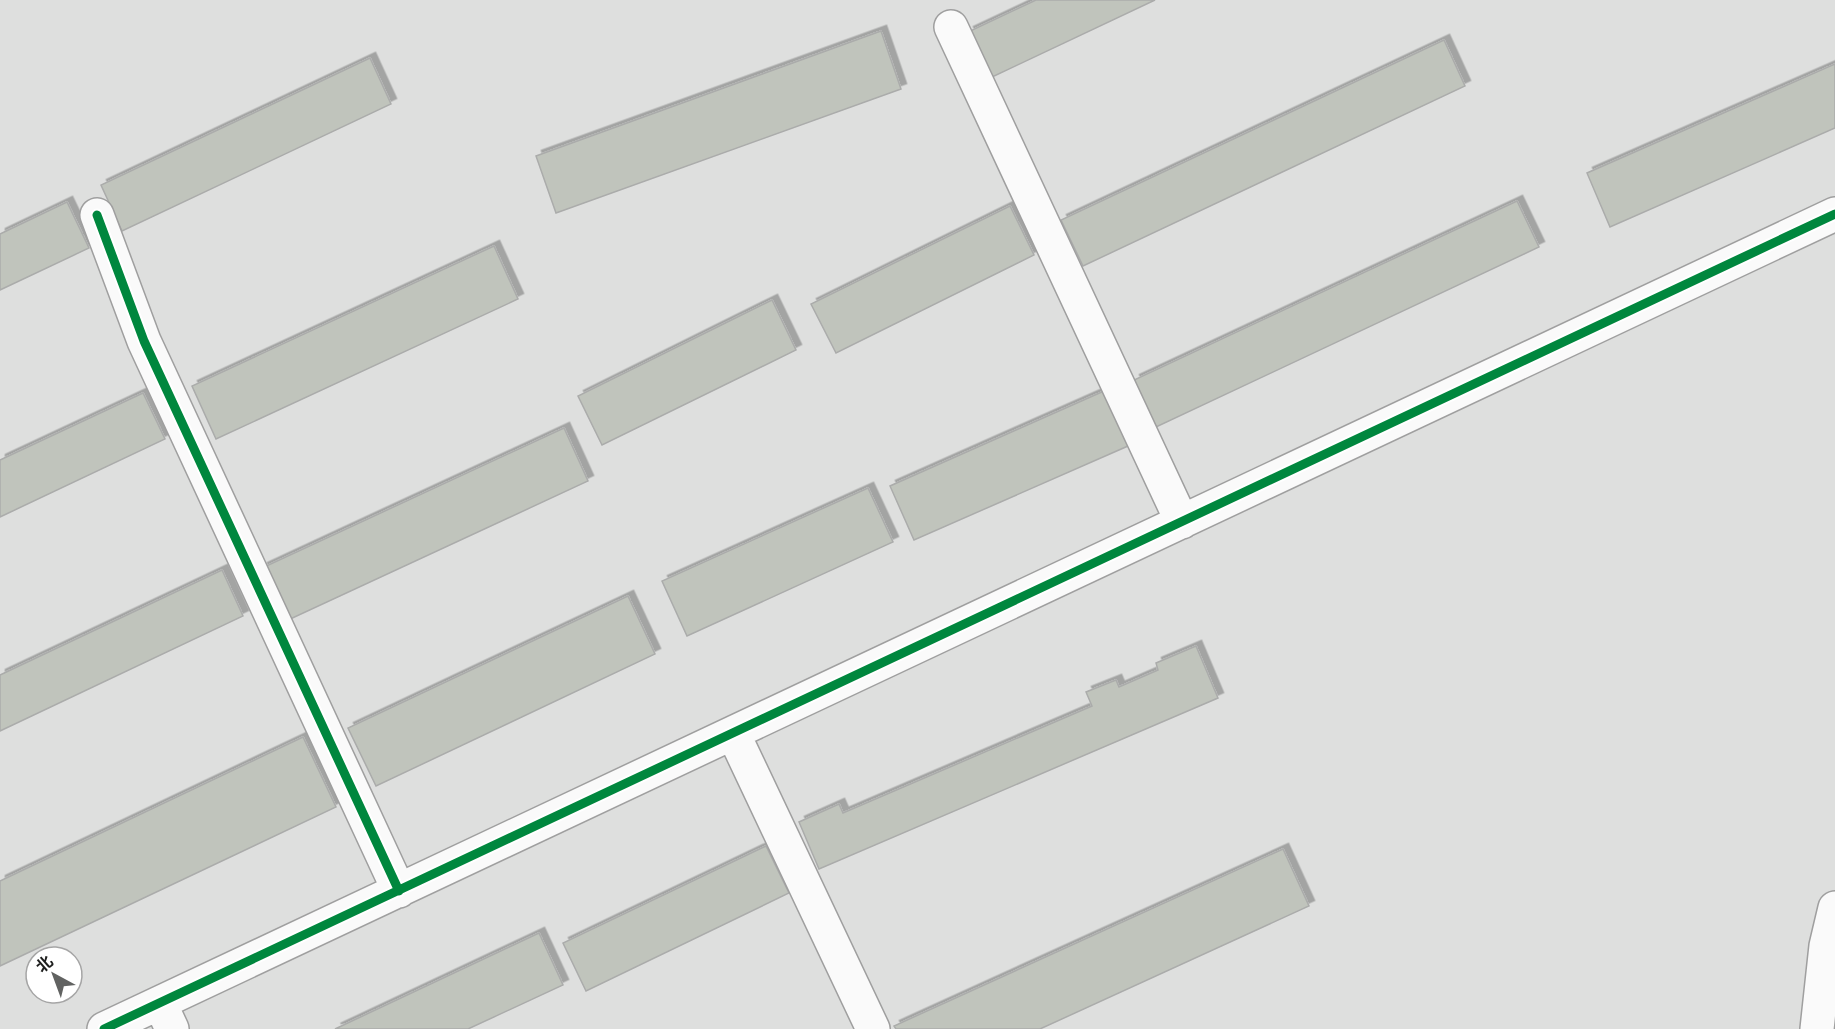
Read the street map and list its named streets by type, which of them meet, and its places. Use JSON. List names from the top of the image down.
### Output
{
  "north": "top left"
}
